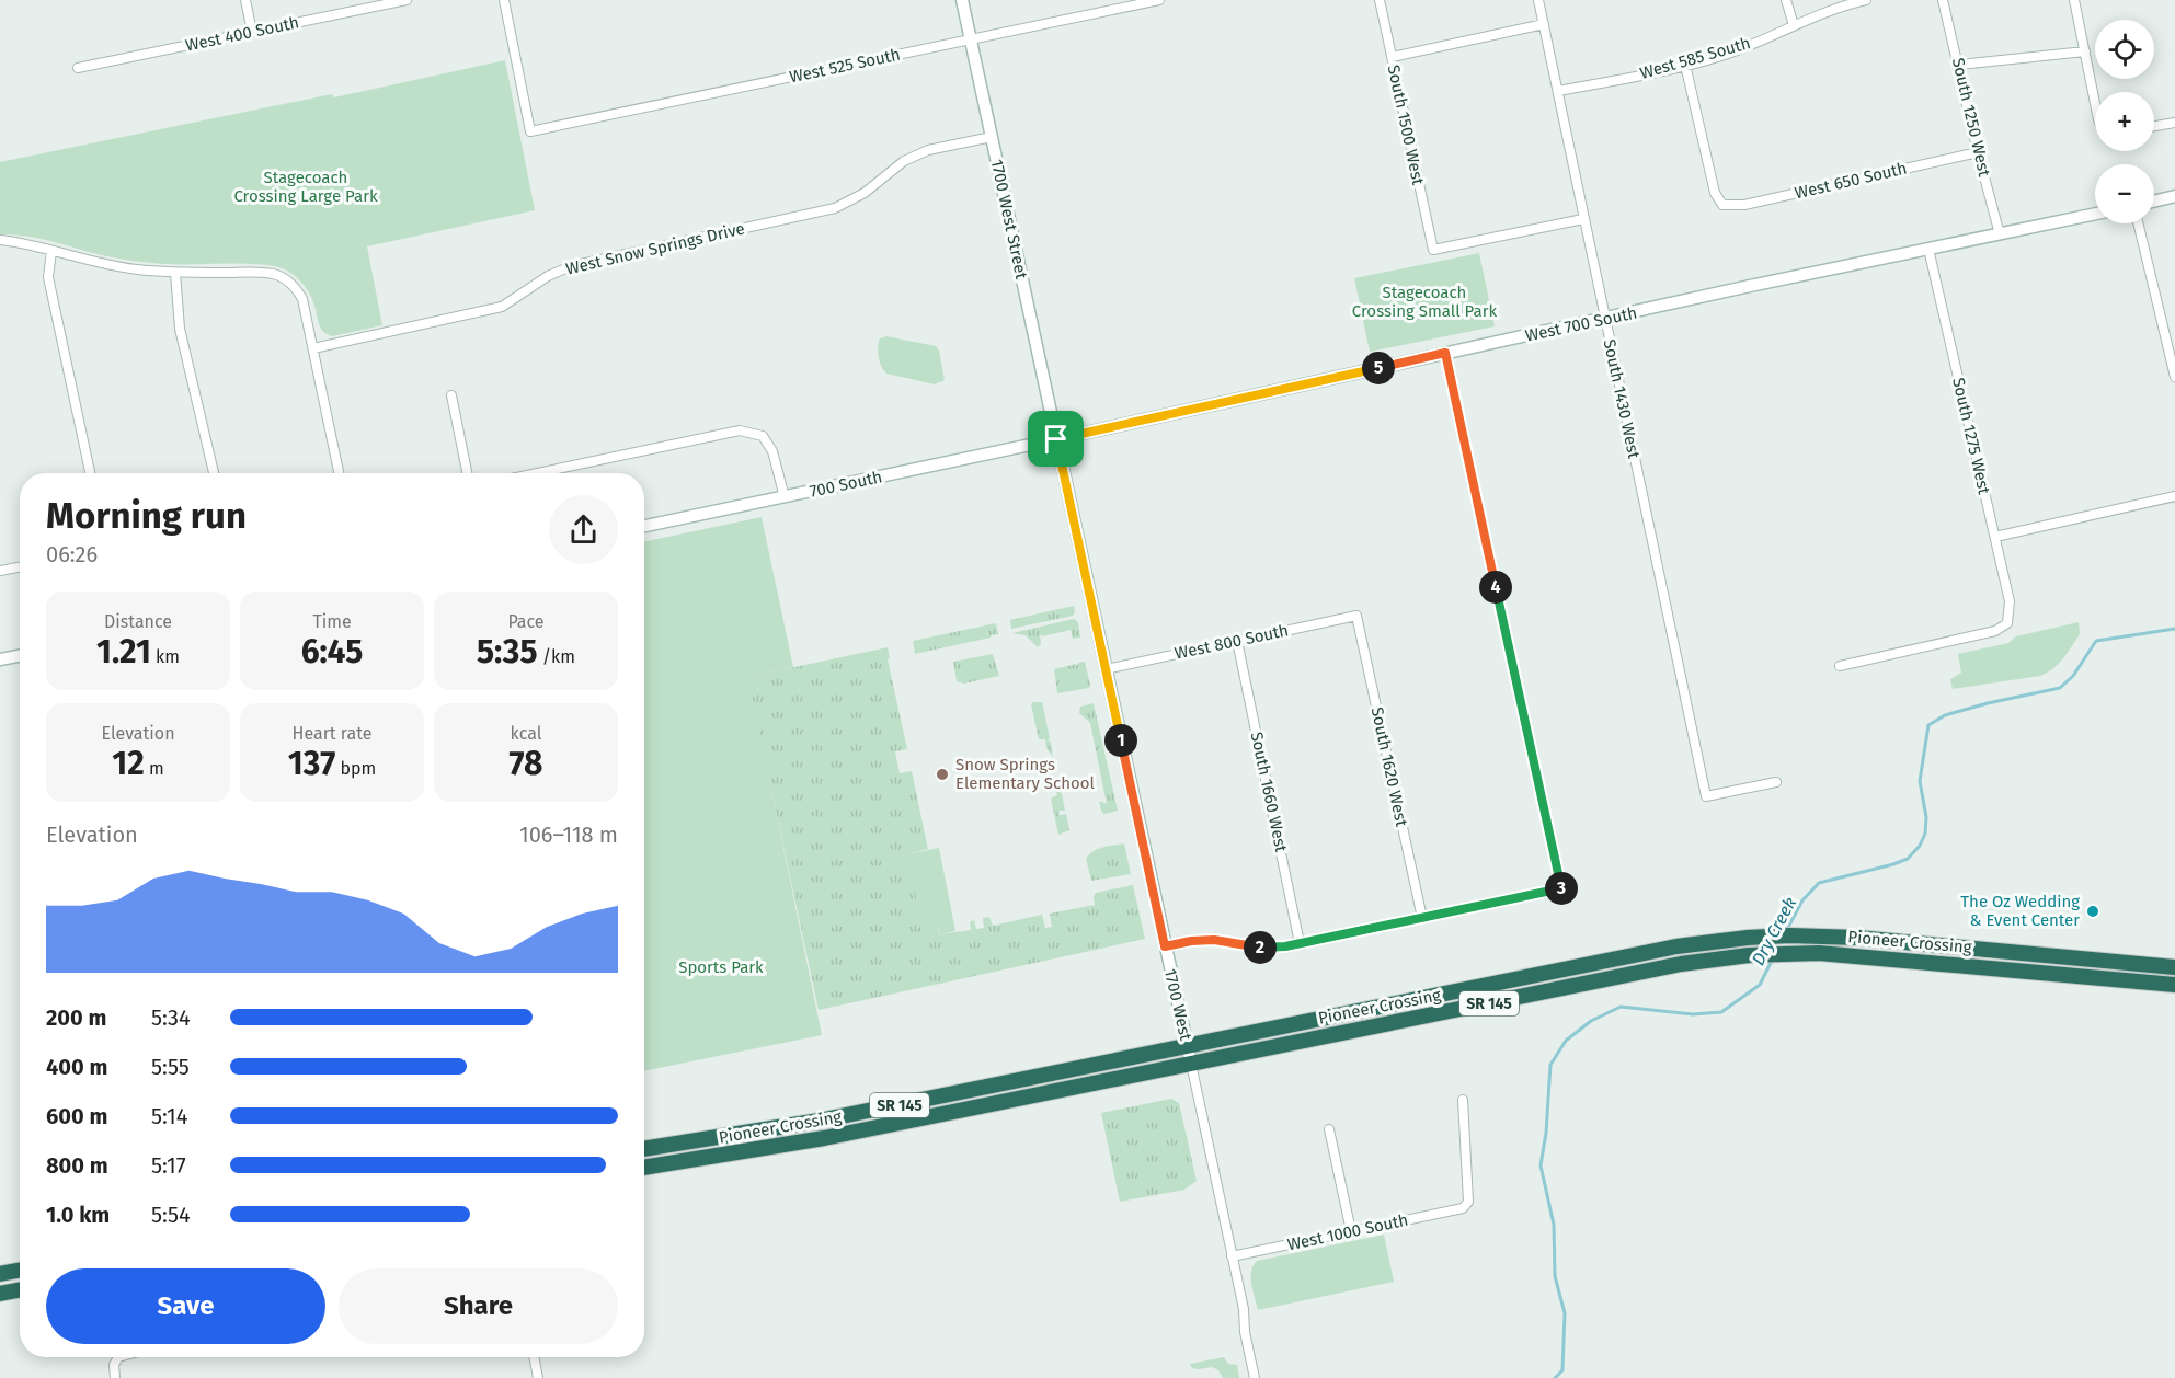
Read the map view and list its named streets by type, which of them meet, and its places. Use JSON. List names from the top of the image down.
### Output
{
  "streets": {
    "highway": ["Pioneer Crossing", "SR 145"],
    "street": [
      "West 400 South",
      "West 585 South",
      "West 525 South",
      "South 1250 West",
      "South 1500 West",
      "West 650 South",
      "1700 West Street",
      "West Snow Springs Drive",
      "West 700 South",
      "South 1430 West",
      "South 1275 West",
      "700 South",
      "West 800 South",
      "South 1620 West",
      "South 1660 West",
      "1700 West",
      "West 1000 South"
    ]
  },
  "crossings": [
    ["West 585 South", "West 650 South"],
    ["West 585 South", "South 1430 West"],
    ["West 525 South", "1700 West Street"],
    ["South 1250 West", "West 650 South"],
    ["South 1250 West", "West 700 South"],
    ["South 1500 West", "South 1430 West"],
    ["1700 West Street", "West Snow Springs Drive"],
    ["1700 West Street", "West 700 South"],
    ["1700 West Street", "700 South"],
    ["1700 West Street", "1700 West"],
    ["West 700 South", "South 1430 West"],
    ["West 700 South", "South 1275 West"],
    ["West 700 South", "700 South"],
    ["West 700 South", "1700 West"],
    ["700 South", "1700 West"],
    ["West 800 South", "South 1620 West"],
    ["West 800 South", "South 1660 West"],
    ["West 800 South", "1700 West"],
    ["Pioneer Crossing", "1700 West"],
    ["1700 West", "West 1000 South"]
  ],
  "water": ["Dry Creek"],
  "parks": ["Stagecoach Crossing Large Park", "Stagecoach Crossing Small Park", "Sports Park"],
  "places": ["Snow Springs Elementary School", "The Oz Wedding & Event Center"],
  "page": {
    "map_buttons": ["+", "−"],
    "pins": [
      "5",
      "4",
      "1",
      "3",
      "2"
    ],
    "heading": ["Morning run", "06:26"],
    "stats": [
      ["Distance", "1.21 km"],
      ["Time", "6:45"],
      ["Pace", "5:35 /km"],
      ["Elevation", "12 m"],
      ["Heart rate", "137 bpm"],
      ["kcal", "78"]
    ],
    "chart": ["Elevation", "106–118 m"],
    "list": [
      {
        "name": "200 m",
        "note": "5:34"
      },
      {
        "name": "400 m",
        "note": "5:55"
      },
      {
        "name": "600 m",
        "note": "5:14"
      },
      {
        "name": "800 m",
        "note": "5:17"
      },
      {
        "name": "1.0 km",
        "note": "5:54"
      }
    ],
    "buttons": ["Save", "Share"]
  }
}
